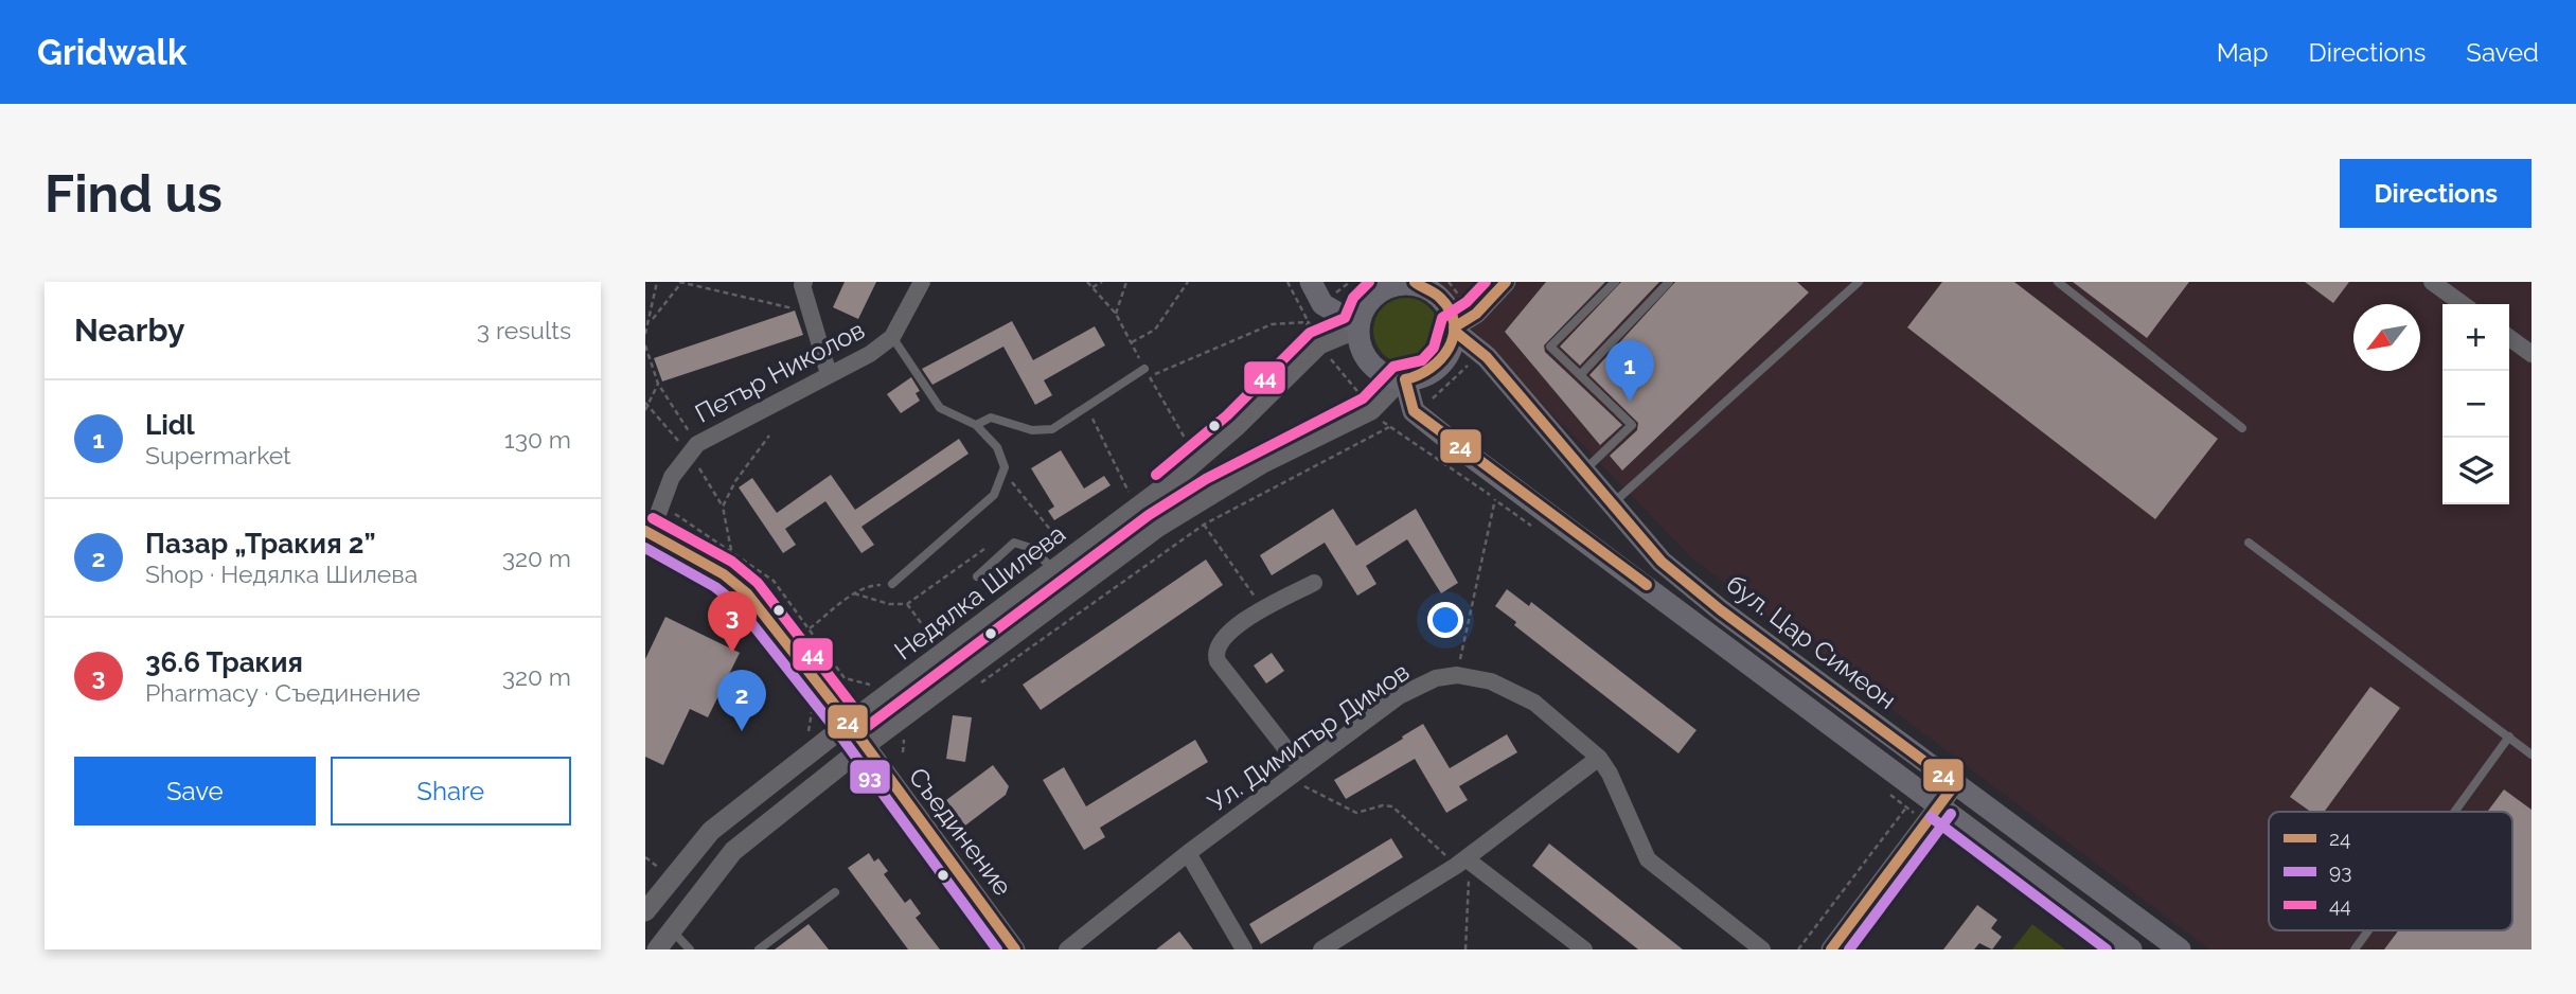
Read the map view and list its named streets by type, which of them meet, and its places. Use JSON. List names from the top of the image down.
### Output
{
  "streets": {
    "main road": ["бул. Цар Симеон"],
    "street": [
      "Петър Николов",
      "Недялка Шилева",
      "Ул. Димитър Димов",
      "Съединение"
    ]
  },
  "crossings": [
    ["Петър Николов", "Съединение"],
    ["Недялка Шилева", "бул. Цар Симеон"],
    ["Недялка Шилева", "Съединение"]
  ],
  "lines": ["transit line 24", "transit line 44", "transit line 93"],
  "legend": ["24", "93", "44"],
  "north": "bottom left",
  "page": {
    "header": "Gridwalk",
    "nav": ["Map", "Directions", "Saved"],
    "buttons": [
      "Directions",
      ["Save", "Share"]
    ],
    "title": "Find us",
    "heading": ["Nearby", "3 results"],
    "map_buttons": ["+", "−"],
    "pins": ["1", "3", "2"],
    "list": [
      {
        "mark": "1",
        "name": "Lidl",
        "note": "Supermarket",
        "value": "130 m"
      },
      {
        "mark": "2",
        "name": "Пазар „Тракия 2”",
        "note": "Shop · Недялка Шилева",
        "value": "320 m"
      },
      {
        "mark": "3",
        "name": "36.6 Тракия",
        "note": "Pharmacy · Съединение",
        "value": "320 m"
      }
    ]
  }
}
